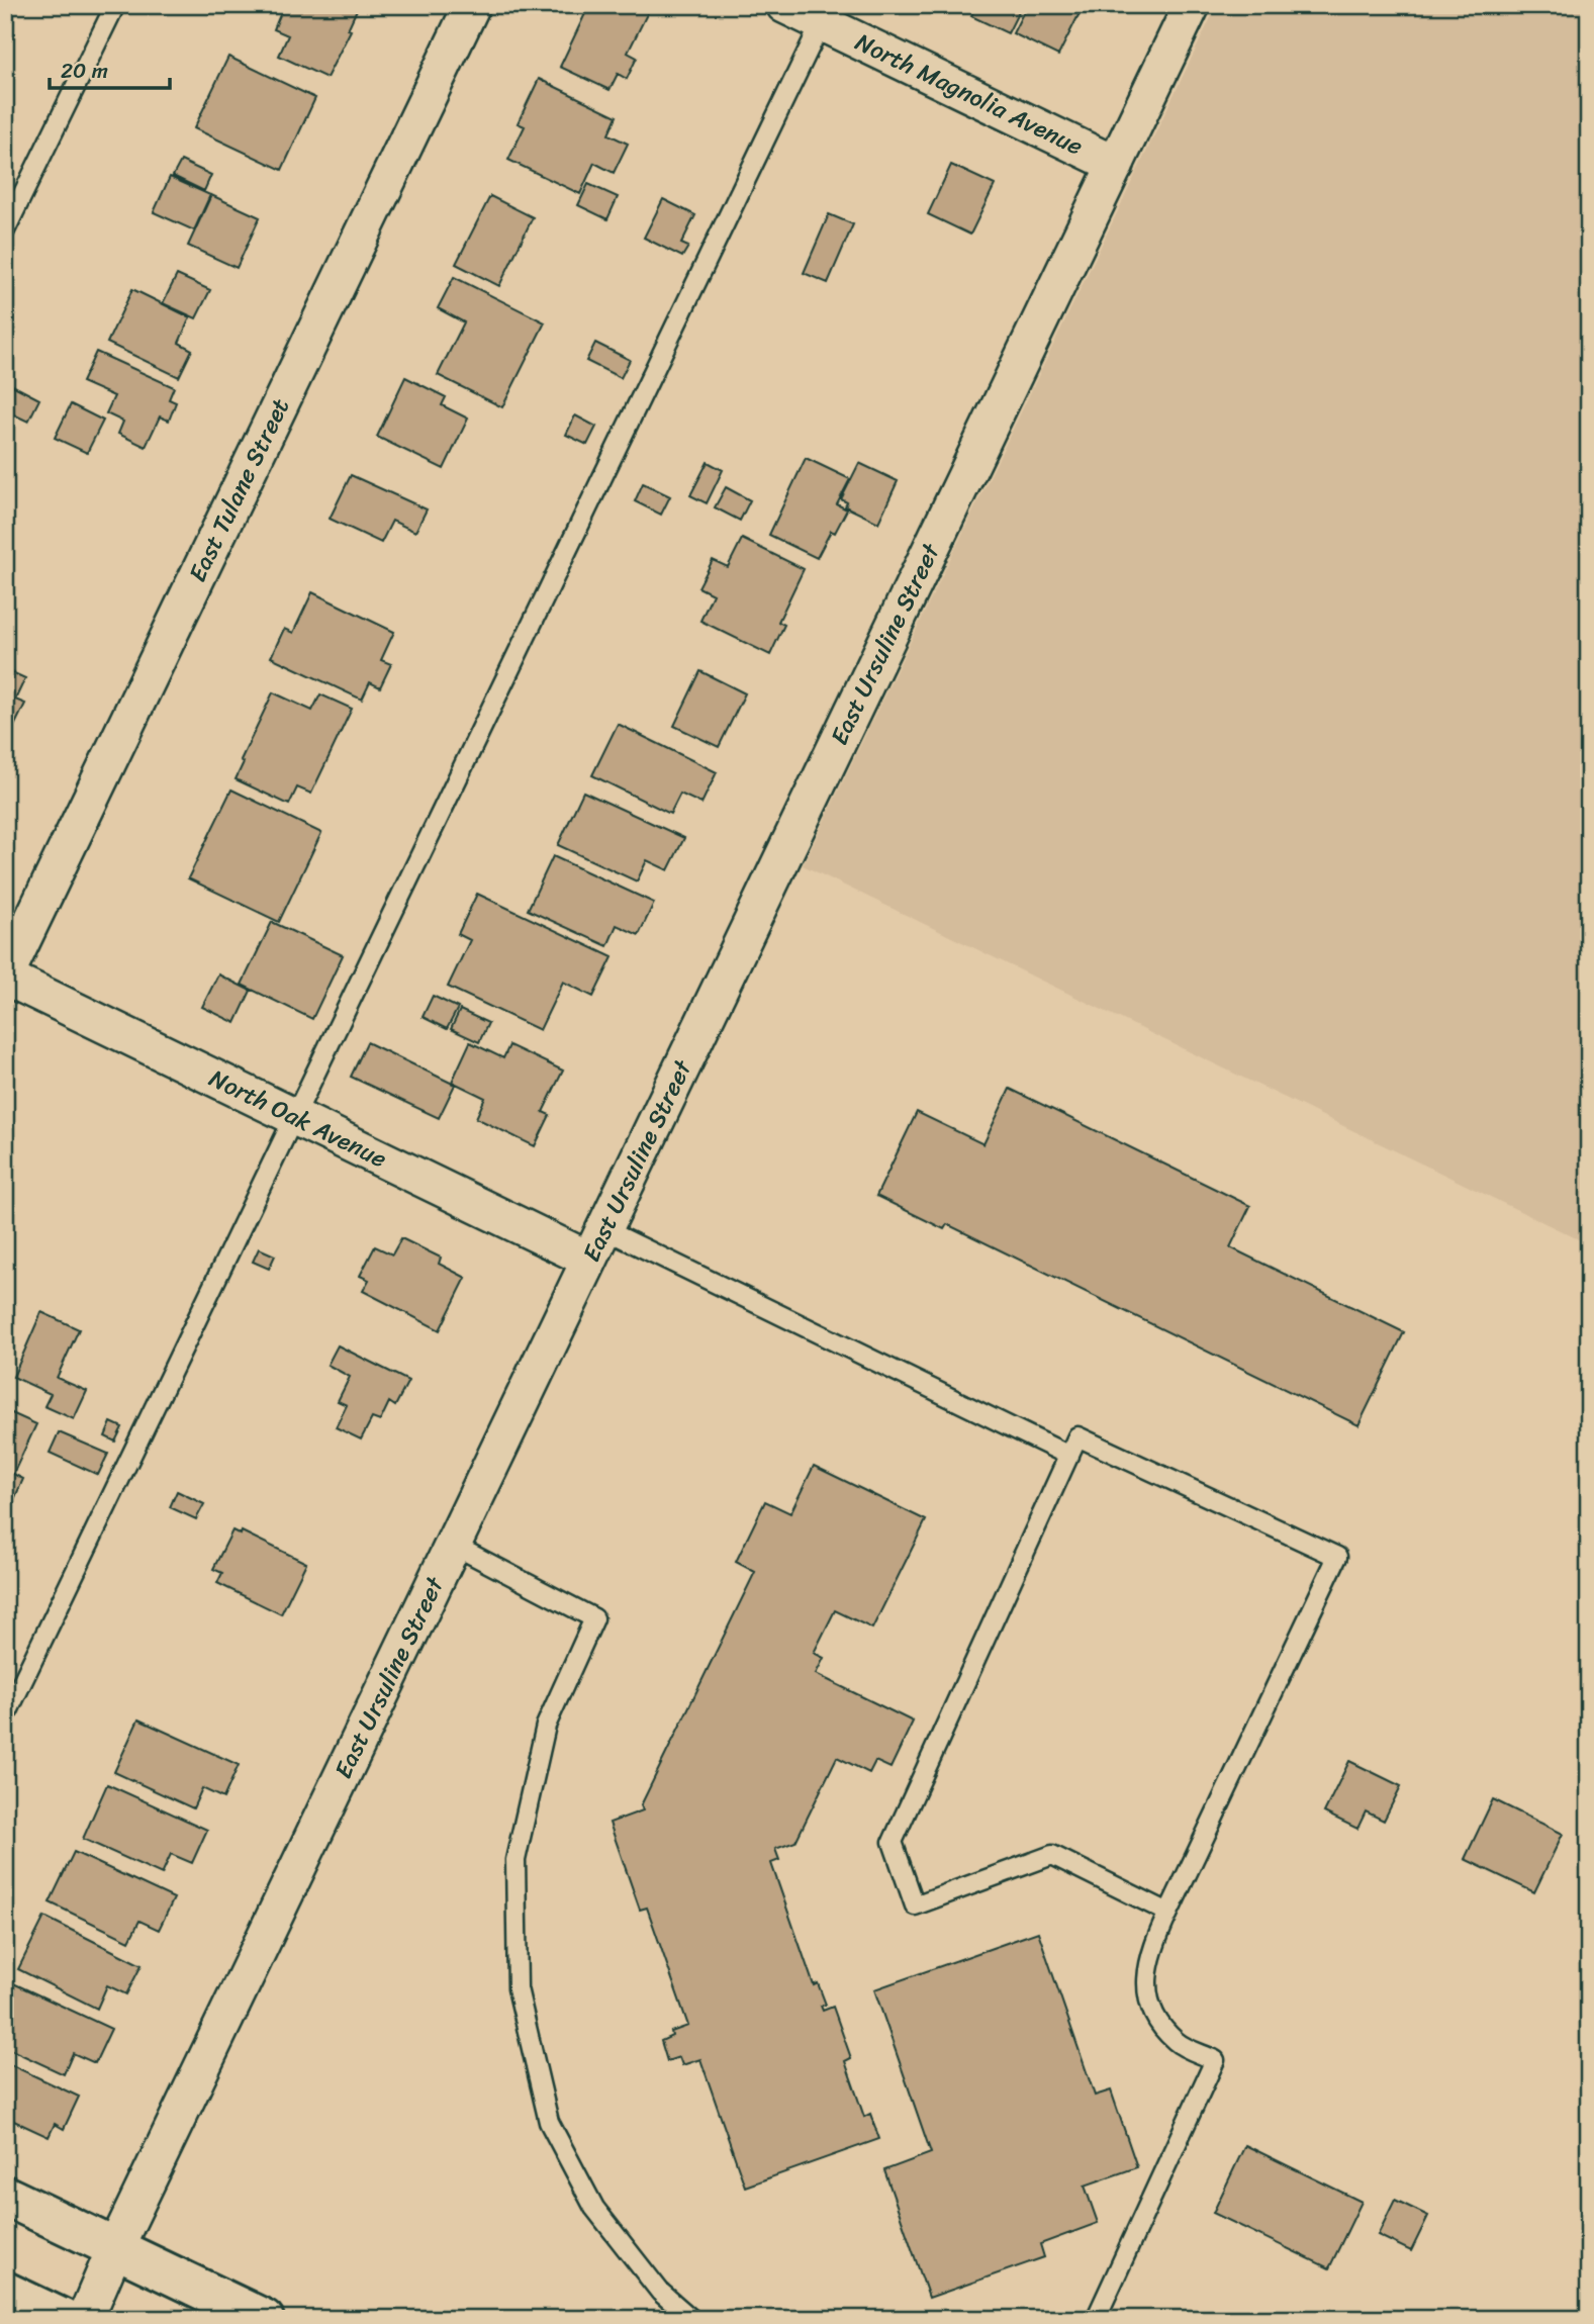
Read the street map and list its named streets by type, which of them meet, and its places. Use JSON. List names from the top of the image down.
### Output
{
  "streets": {
    "street": [
      "North Magnolia Avenue",
      "East Tulane Street",
      "East Ursuline Street",
      "North Oak Avenue"
    ]
  },
  "crossings": [
    ["North Magnolia Avenue", "East Ursuline Street"],
    ["East Tulane Street", "North Oak Avenue"],
    ["East Ursuline Street", "North Oak Avenue"]
  ],
  "scale_bar": "20 m"
}
